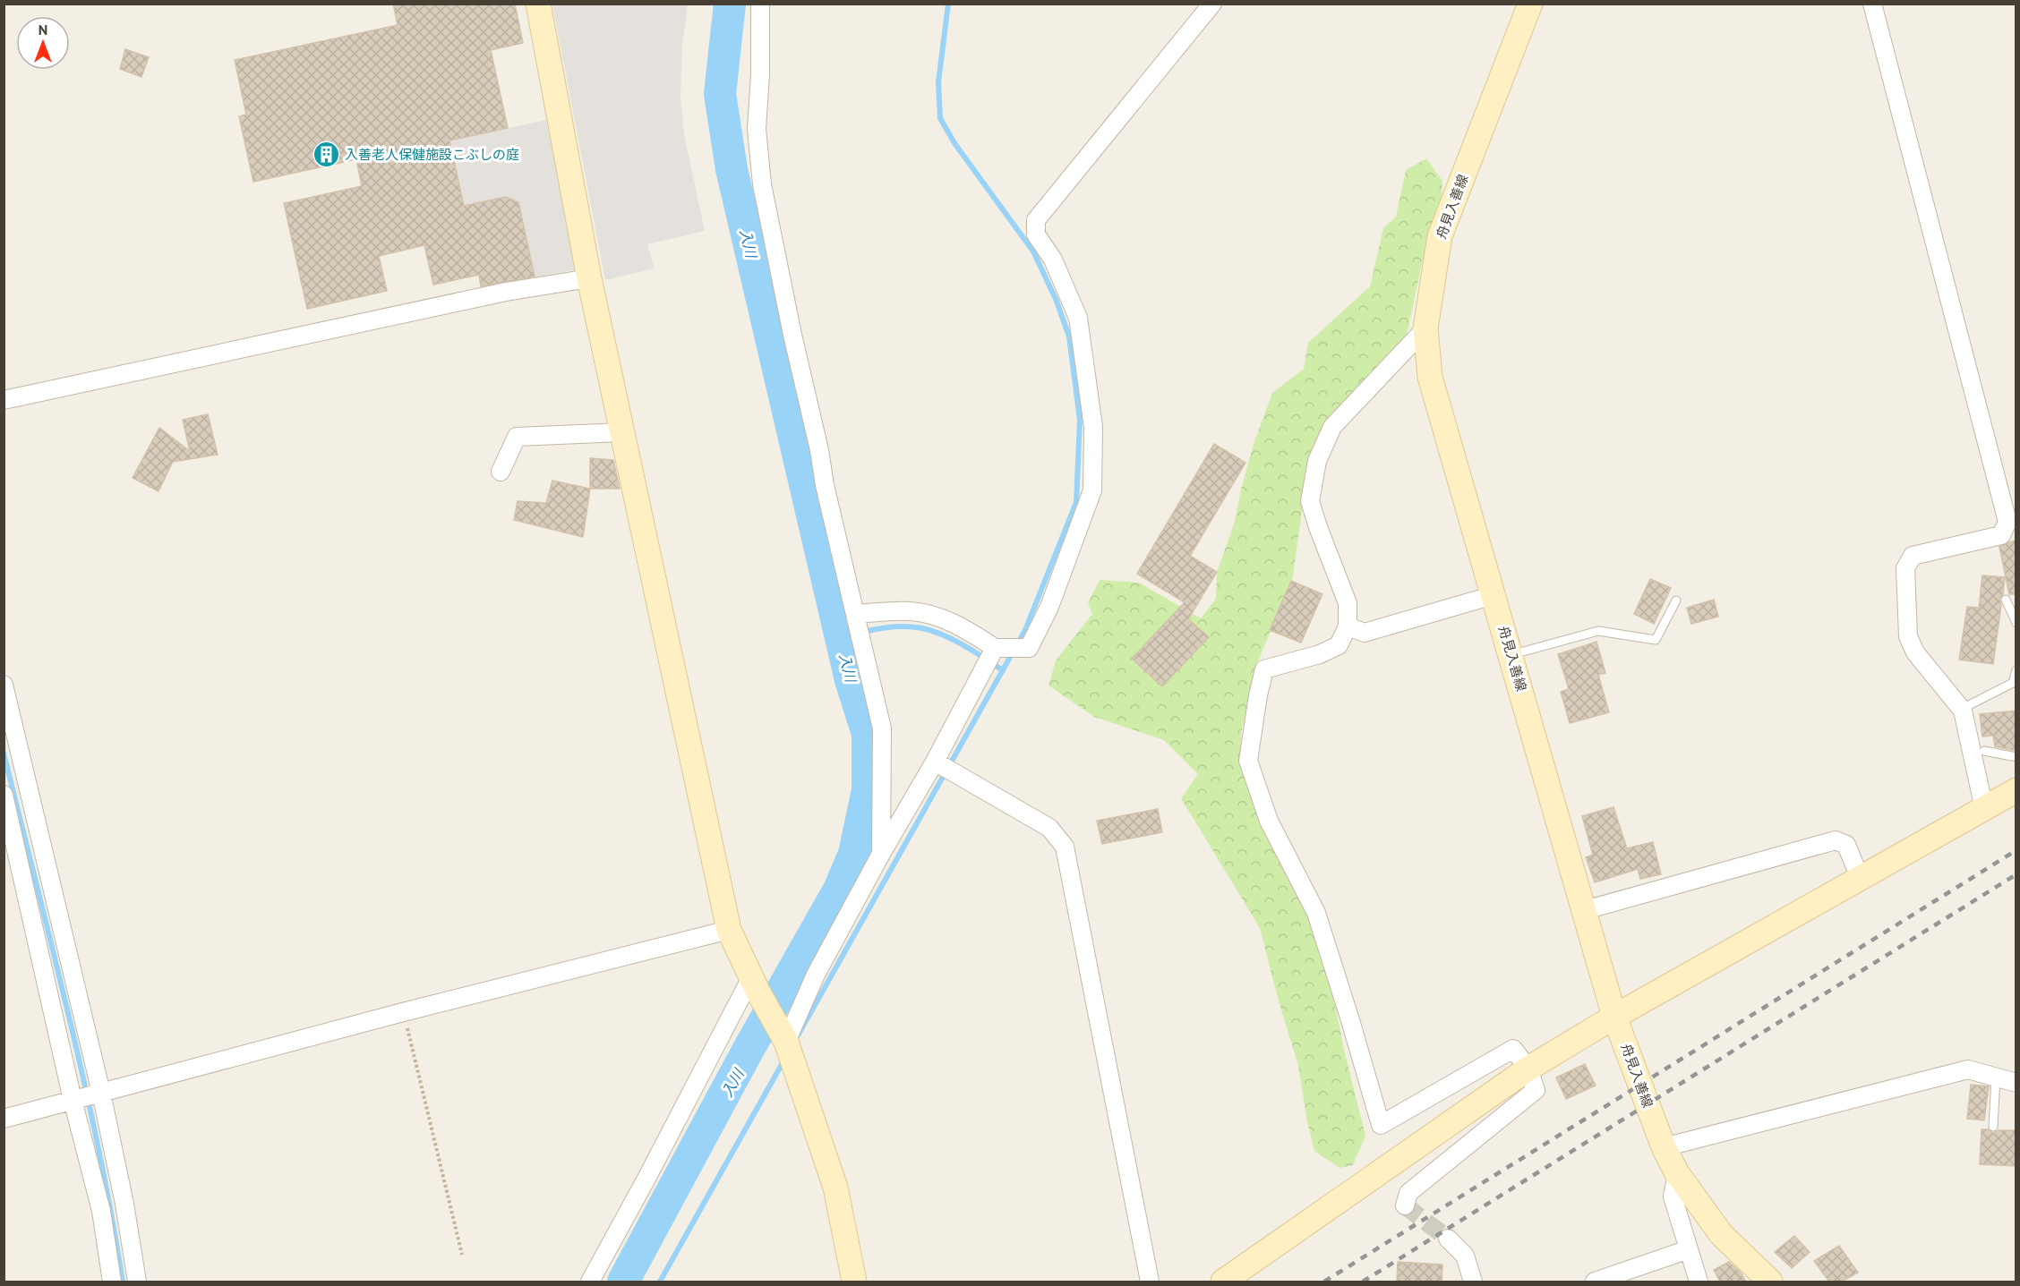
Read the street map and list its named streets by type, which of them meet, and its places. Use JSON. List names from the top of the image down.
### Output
{
  "streets": {
    "street": ["舟見入善線"]
  },
  "water": ["入川"],
  "places": {
    "building": ["入善老人保健施設こぶしの庭"]
  },
  "north": "top"
}
